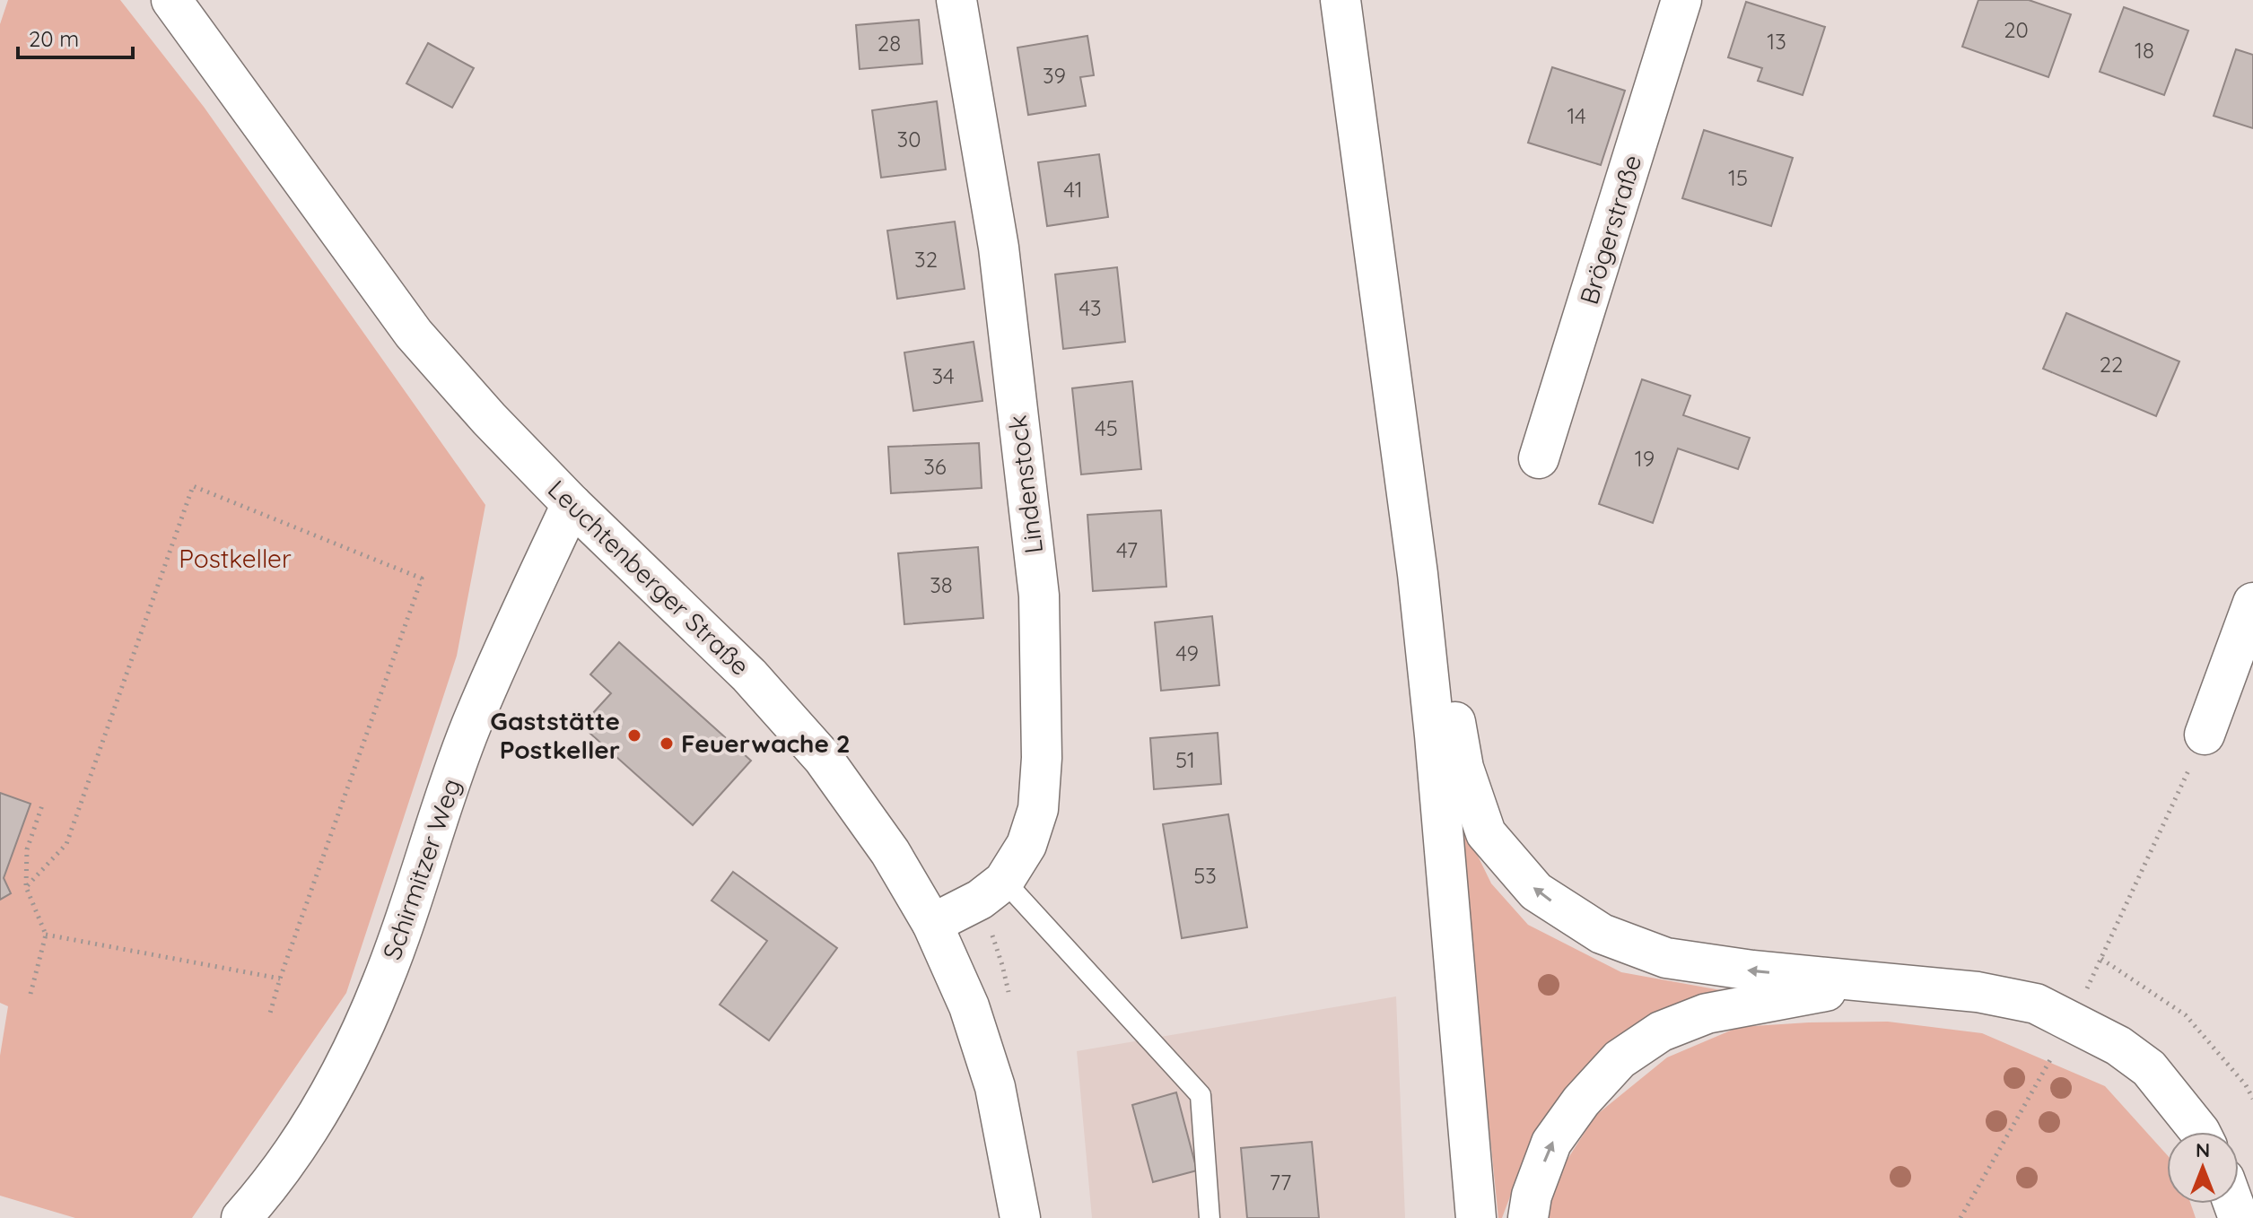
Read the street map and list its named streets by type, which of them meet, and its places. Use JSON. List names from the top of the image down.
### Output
{
  "streets": {
    "street": [
      "Brögerstraße",
      "Lindenstock",
      "Leuchtenberger Straße",
      "Schirmitzer Weg"
    ]
  },
  "crossings": [
    ["Lindenstock", "Leuchtenberger Straße"],
    ["Leuchtenberger Straße", "Schirmitzer Weg"]
  ],
  "parks": ["Postkeller"],
  "places": ["Gaststätte Postkeller", "Feuerwache 2"],
  "house_numbers": [
    "20",
    "13",
    "28",
    "18",
    "39",
    "14",
    "30",
    "15",
    "41",
    "32",
    "43",
    "22",
    "34",
    "45",
    "19",
    "36",
    "47",
    "38",
    "49",
    "51",
    "53",
    "77"
  ],
  "scale_bar": "20 m",
  "north": "top"
}
